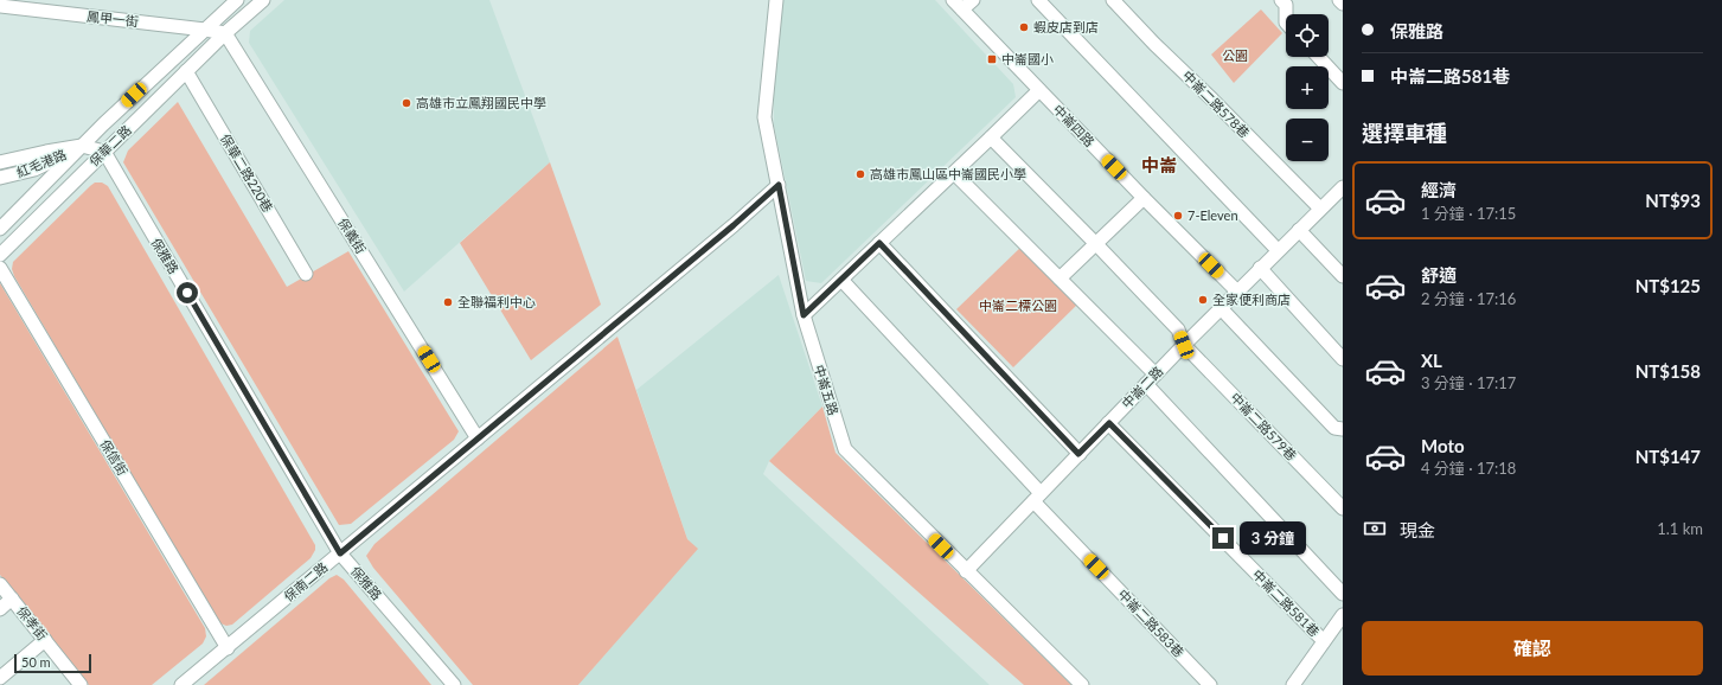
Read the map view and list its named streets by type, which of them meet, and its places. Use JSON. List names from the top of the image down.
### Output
{
  "streets": {
    "street": [
      "鳳甲一街",
      "中崙二路578巷",
      "中崙四路",
      "保華二路",
      "紅毛港路",
      "保華二路220巷",
      "保義街",
      "保雅路",
      "中崙二路",
      "中崙五路",
      "中崙二路579巷",
      "保信街",
      "保南二路",
      "中崙二路581巷",
      "保孝街",
      "中崙二路583巷"
    ]
  },
  "crossings": [
    ["鳳甲一街", "保華二路"],
    ["鳳甲一街", "保義街"],
    ["中崙二路578巷", "中崙二路"],
    ["中崙四路", "中崙二路"],
    ["保華二路", "紅毛港路"],
    ["保華二路", "保華二路220巷"],
    ["保華二路", "保義街"],
    ["保華二路", "保雅路"],
    ["紅毛港路", "保雅路"],
    ["保義街", "保南二路"],
    ["保雅路", "保南二路"],
    ["中崙二路", "中崙五路"],
    ["中崙二路", "中崙二路579巷"],
    ["中崙二路", "中崙二路581巷"],
    ["中崙二路", "中崙二路583巷"],
    ["中崙五路", "保南二路"],
    ["保信街", "保南二路"]
  ],
  "districts": ["中崙"],
  "parks": ["公園", "中崙二標公園"],
  "places": {
    "other": [
      "蝦皮店到店",
      "高雄市立鳳翔國民中學",
      "高雄市鳳山區中崙國民小學",
      "7-Eleven",
      "全家便利商店",
      "全聯福利中心"
    ],
    "transit": ["中崙國小"]
  },
  "scale_bar": "50 m",
  "page": {
    "banner": ["保雅路", "中崙二路581巷"],
    "map_buttons": ["+", "−"],
    "heading": "選擇車種",
    "list": [
      {
        "name": "經濟",
        "note": "1 分鐘 · 17:15",
        "value": "NT$93"
      },
      {
        "name": "舒適",
        "note": "2 分鐘 · 17:16",
        "value": "NT$125"
      },
      {
        "name": "XL",
        "note": "3 分鐘 · 17:17",
        "value": "NT$158"
      },
      {
        "name": "Moto",
        "note": "4 分鐘 · 17:18",
        "value": "NT$147"
      }
    ],
    "pay": ["現金", "1.1 km"],
    "bubble": "3 分鐘",
    "buttons": "確認",
    "scale": "50 m"
  }
}
